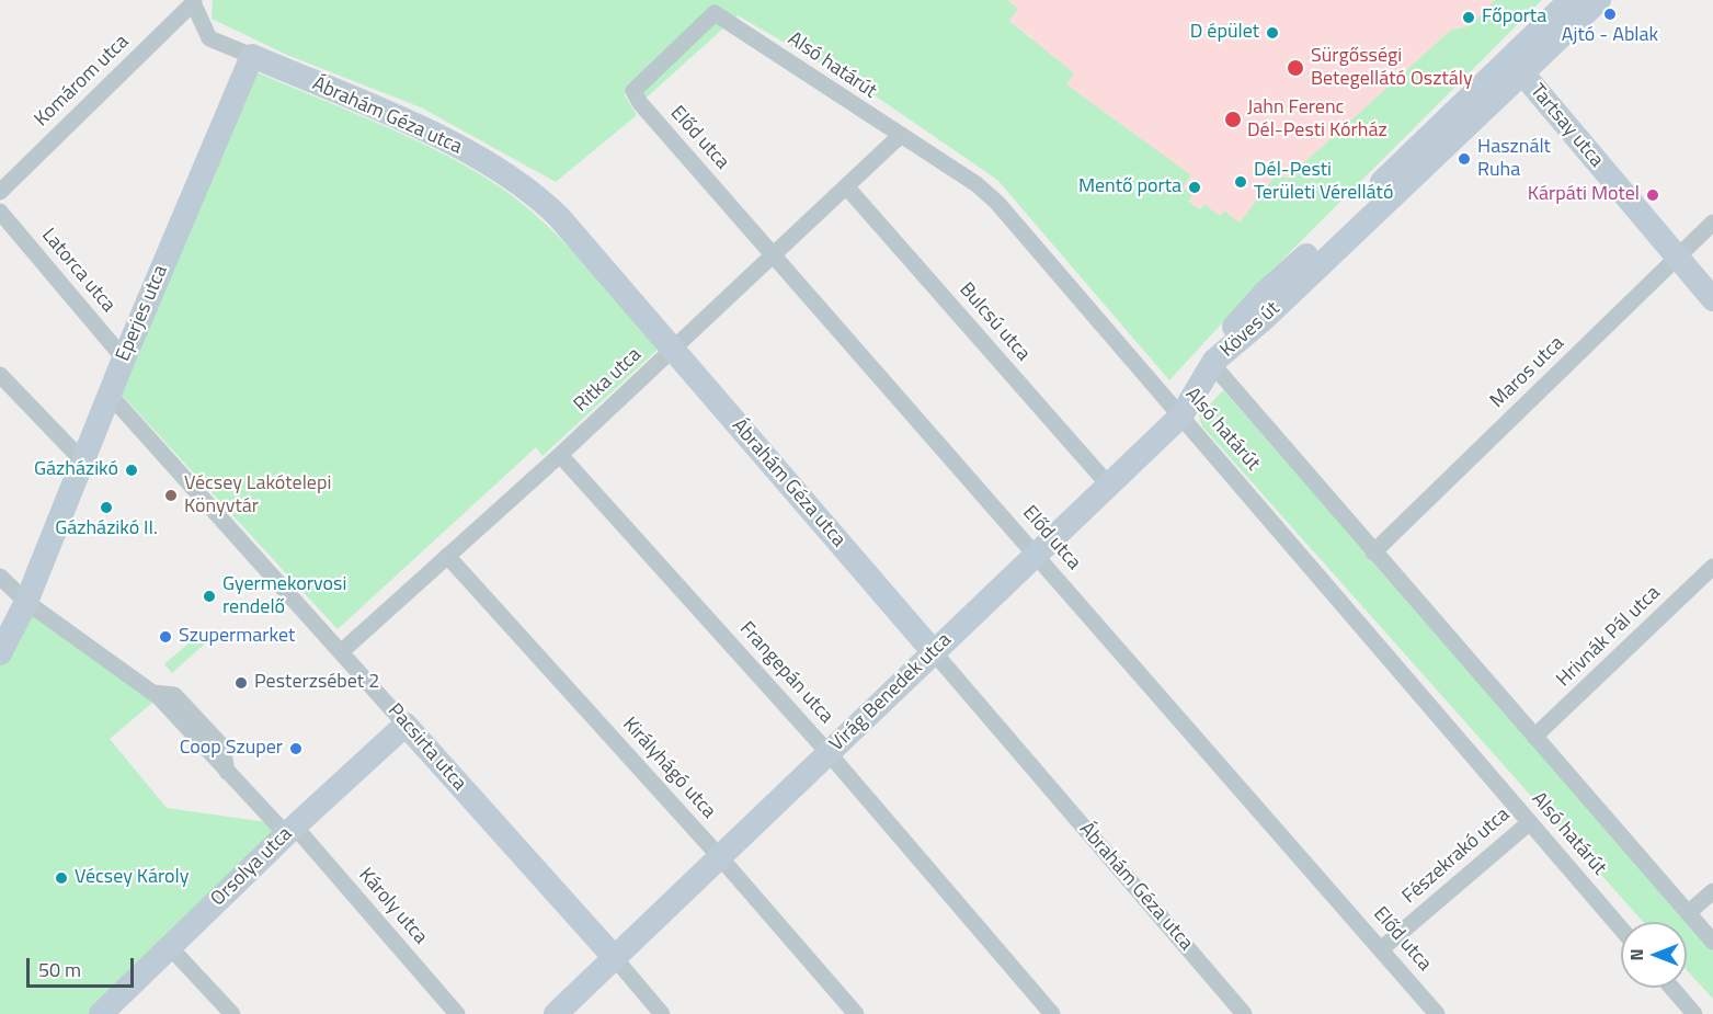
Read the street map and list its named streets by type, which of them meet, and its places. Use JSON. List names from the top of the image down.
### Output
{
  "streets": {
    "street": [
      "Alsó határút",
      "Komárom utca",
      "Ábrahám Géza utca",
      "Tartsay utca",
      "Előd utca",
      "Latorca utca",
      "Eperjes utca",
      "Bulcsú utca",
      "Köves út",
      "Maros utca",
      "Ritka utca",
      "Hrivnák Pál utca",
      "Frangepán utca",
      "Virág Benedek utca",
      "Pacsirta utca",
      "Királyhágó utca",
      "Fészekrakó utca",
      "Orsolya utca",
      "Károly utca"
    ]
  },
  "crossings": [
    ["Alsó határút", "Előd utca"],
    ["Alsó határút", "Köves út"],
    ["Alsó határút", "Maros utca"],
    ["Alsó határút", "Ritka utca"],
    ["Alsó határút", "Hrivnák Pál utca"],
    ["Alsó határút", "Virág Benedek utca"],
    ["Alsó határút", "Fészekrakó utca"],
    ["Ábrahám Géza utca", "Eperjes utca"],
    ["Ábrahám Géza utca", "Ritka utca"],
    ["Ábrahám Géza utca", "Virág Benedek utca"],
    ["Tartsay utca", "Köves út"],
    ["Tartsay utca", "Maros utca"],
    ["Előd utca", "Ritka utca"],
    ["Előd utca", "Virág Benedek utca"],
    ["Előd utca", "Fészekrakó utca"],
    ["Latorca utca", "Eperjes utca"],
    ["Eperjes utca", "Pacsirta utca"],
    ["Eperjes utca", "Károly utca"],
    ["Bulcsú utca", "Ritka utca"],
    ["Bulcsú utca", "Virág Benedek utca"],
    ["Köves út", "Virág Benedek utca"],
    ["Ritka utca", "Frangepán utca"],
    ["Ritka utca", "Pacsirta utca"],
    ["Ritka utca", "Királyhágó utca"],
    ["Frangepán utca", "Virág Benedek utca"],
    ["Virág Benedek utca", "Pacsirta utca"],
    ["Virág Benedek utca", "Királyhágó utca"],
    ["Pacsirta utca", "Orsolya utca"],
    ["Orsolya utca", "Károly utca"]
  ],
  "places": [
    "Ajtó - Ablak",
    "Főporta",
    "D épület",
    "Sürgősségi Betegellátó Osztály",
    "Jahn Ferenc Dél-Pesti Kórház",
    "Használt Ruha",
    "Dél-Pesti Területi Vérellátó",
    "Mentő porta",
    "Kárpáti Motel",
    "Gázházikó",
    "Vécsey Lakótelepi Könyvtár",
    "Gázházikó II.",
    "Gyermekorvosi rendelő",
    "Szupermarket",
    "Pesterzsébet 2",
    "Coop Szuper",
    "Vécsey Károly"
  ],
  "scale_bar": "50 m",
  "north": "left"
}
